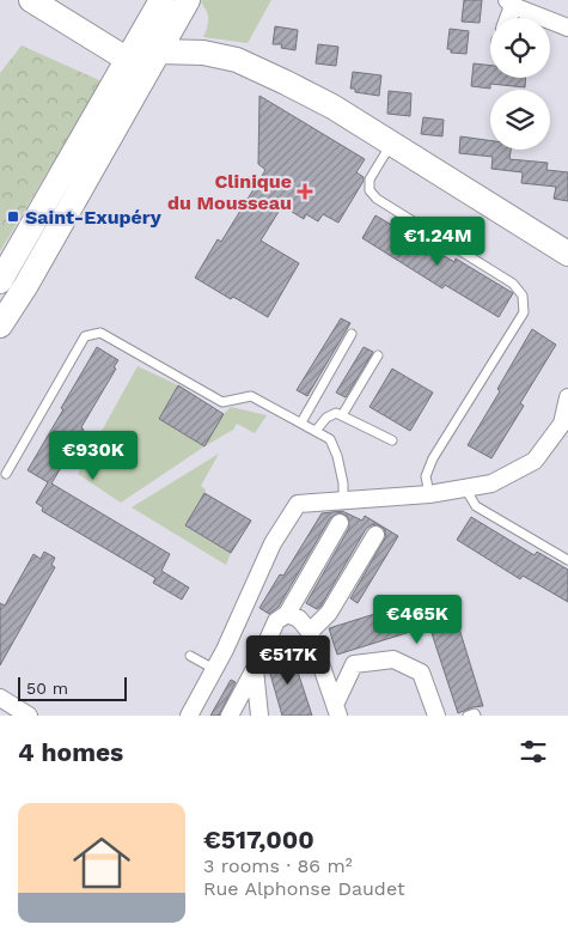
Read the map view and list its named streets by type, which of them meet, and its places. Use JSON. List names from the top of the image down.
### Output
{
  "places": {
    "health": ["Clinique du Mousseau"],
    "transit": ["Saint-Exupéry"]
  },
  "scale_bar": "50 m",
  "page": {
    "price": [
      "€1.24M",
      "€930K",
      "€465K",
      "€517K"
    ],
    "scale": "50 m",
    "heading": "4 homes",
    "list": [
      {
        "name": "€517,000",
        "note": "3 rooms · 86 m² · Rue Alphonse Daudet"
      }
    ]
  }
}
